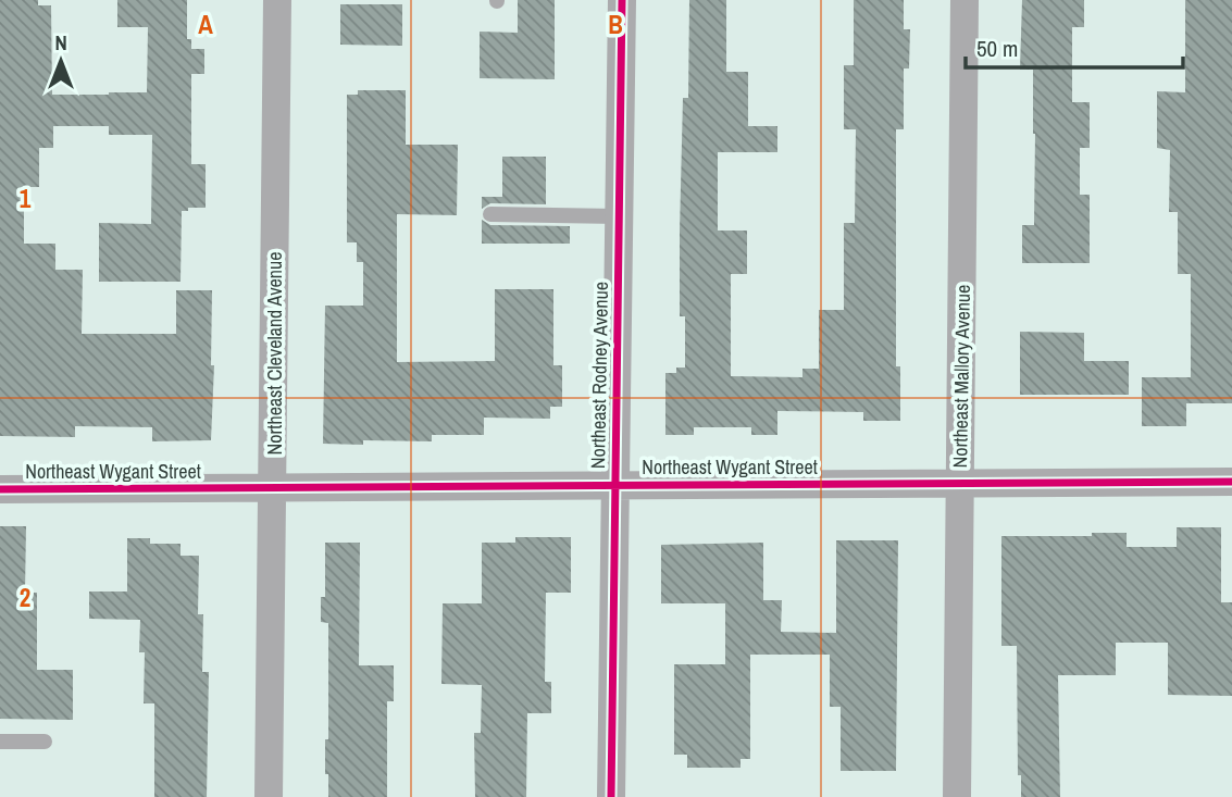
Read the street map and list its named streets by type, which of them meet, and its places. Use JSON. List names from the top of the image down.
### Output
{
  "streets": {
    "street": [
      "Northeast Cleveland Avenue",
      "Northeast Rodney Avenue",
      "Northeast Mallory Avenue",
      "Northeast Wygant Street"
    ]
  },
  "crossings": [
    ["Northeast Cleveland Avenue", "Northeast Wygant Street"],
    ["Northeast Rodney Avenue", "Northeast Wygant Street"],
    ["Northeast Mallory Avenue", "Northeast Wygant Street"]
  ],
  "scale_bar": "50 m",
  "north": "top",
  "grid": {
    "columns": ["A", "B"],
    "rows": ["1", "2"]
  }
}
